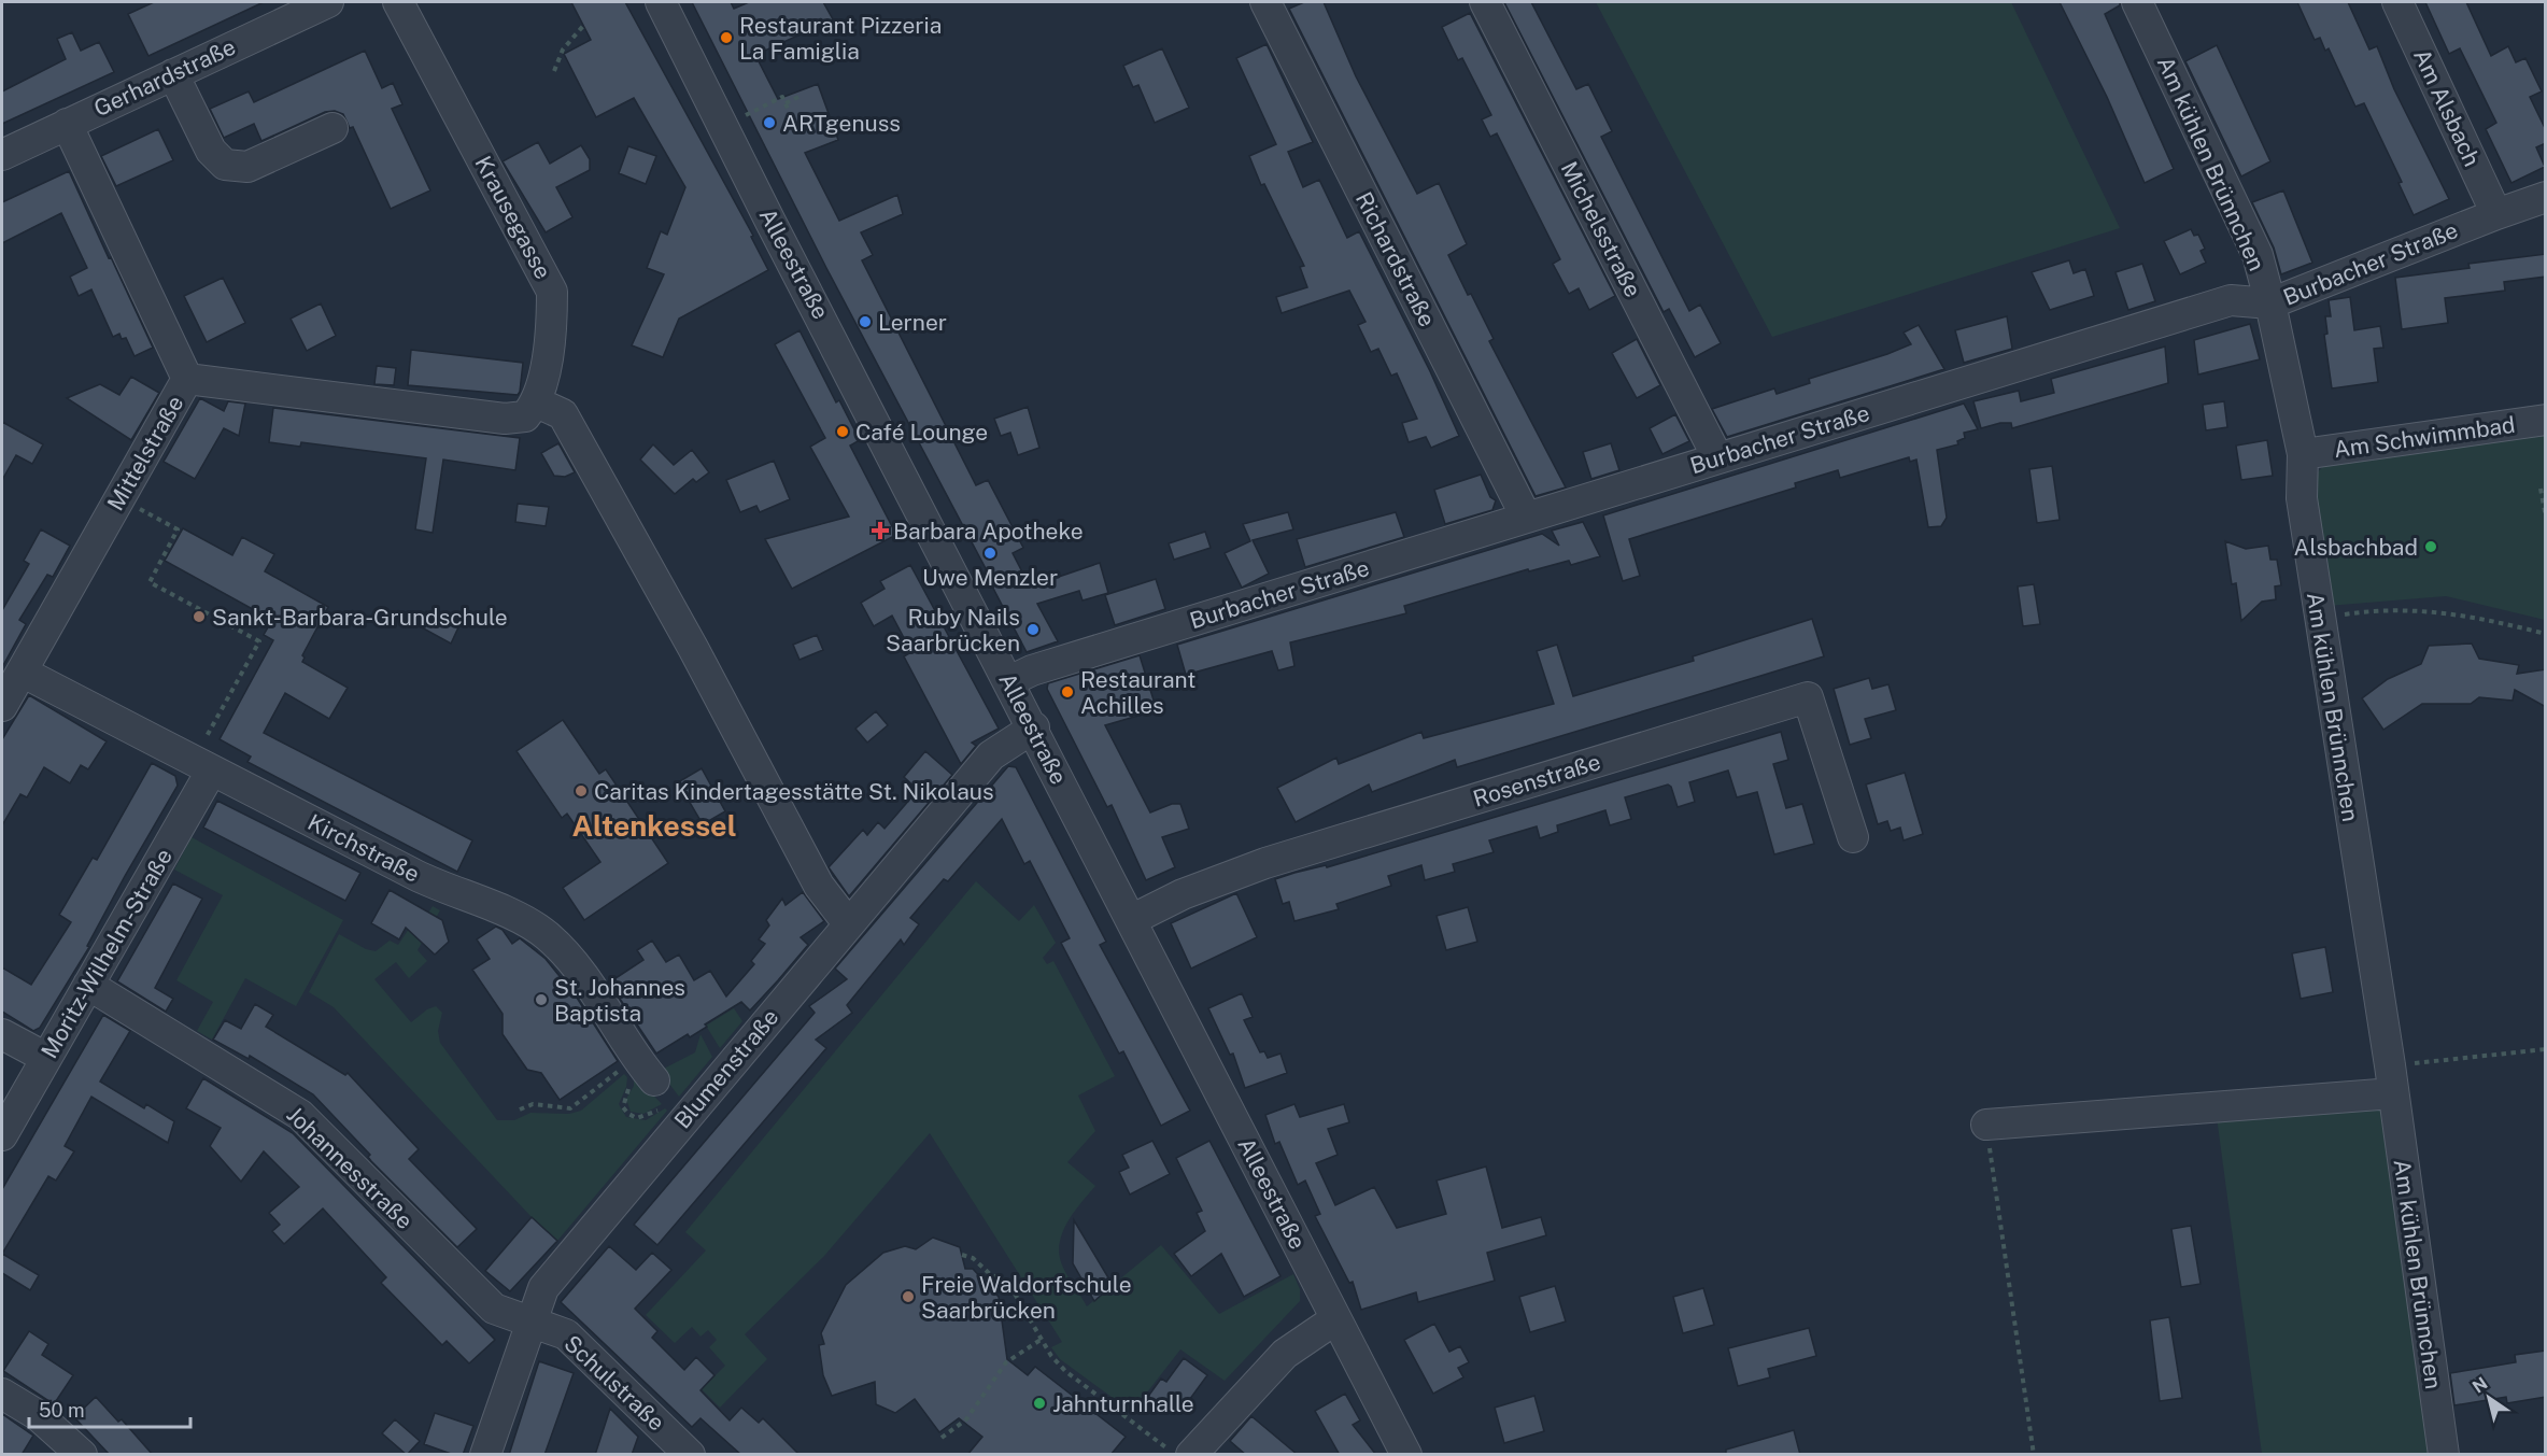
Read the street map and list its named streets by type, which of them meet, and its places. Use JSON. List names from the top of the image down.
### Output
{
  "streets": {
    "street": [
      "Gerhardstraße",
      "Am Alsbach",
      "Am kühlen Brünnchen",
      "Krausegasse",
      "Michelsstraße",
      "Richardstraße",
      "Alleestraße",
      "Burbacher Straße",
      "Am Schwimmbad",
      "Mittelstraße",
      "Rosenstraße",
      "Kirchstraße",
      "Moritz-Wilhelm-Straße",
      "Blumenstraße",
      "Johannesstraße",
      "Schulstraße"
    ]
  },
  "crossings": [
    ["Gerhardstraße", "Mittelstraße"],
    ["Am Alsbach", "Burbacher Straße"],
    ["Am kühlen Brünnchen", "Burbacher Straße"],
    ["Am kühlen Brünnchen", "Am Schwimmbad"],
    ["Michelsstraße", "Burbacher Straße"],
    ["Richardstraße", "Burbacher Straße"],
    ["Alleestraße", "Burbacher Straße"],
    ["Alleestraße", "Rosenstraße"],
    ["Alleestraße", "Blumenstraße"],
    ["Mittelstraße", "Kirchstraße"],
    ["Kirchstraße", "Moritz-Wilhelm-Straße"],
    ["Moritz-Wilhelm-Straße", "Johannesstraße"],
    ["Blumenstraße", "Johannesstraße"],
    ["Blumenstraße", "Schulstraße"],
    ["Johannesstraße", "Schulstraße"]
  ],
  "districts": ["Altenkessel"],
  "places": {
    "other": [
      "Restaurant Pizzeria La Famiglia",
      "ARTgenuss",
      "Lerner",
      "Café Lounge",
      "Alsbachbad",
      "Uwe Menzler",
      "Sankt-Barbara-Grundschule",
      "Ruby Nails Saarbrücken",
      "Restaurant Achilles",
      "Caritas Kindertagesstätte St. Nikolaus",
      "St. Johannes Baptista",
      "Freie Waldorfschule Saarbrücken",
      "Jahnturnhalle"
    ],
    "health": ["Barbara Apotheke"]
  },
  "scale_bar": "50 m",
  "north": "top left"
}
